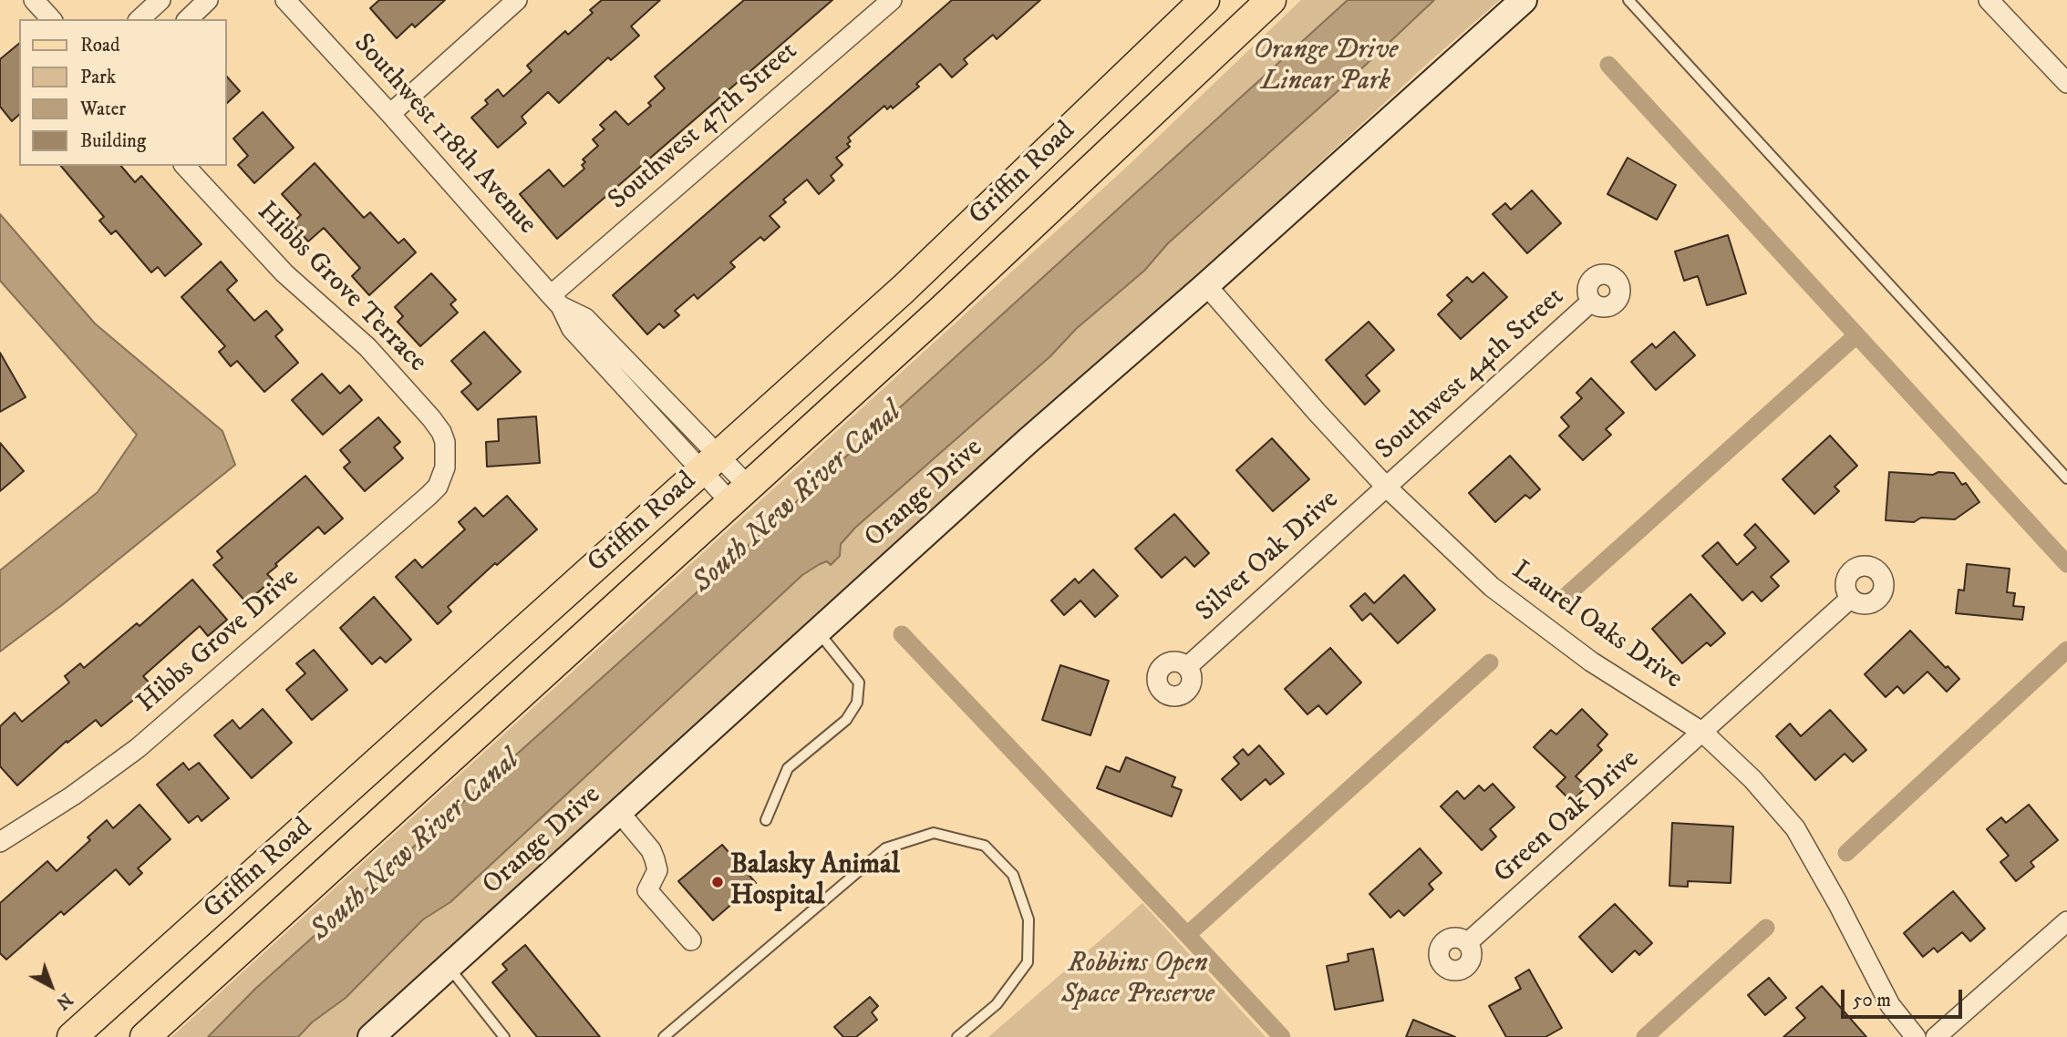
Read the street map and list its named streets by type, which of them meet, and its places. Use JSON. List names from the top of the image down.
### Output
{
  "streets": {
    "main road": ["Griffin Road"],
    "street": [
      "Southwest 47th Street",
      "Southwest 118th Avenue",
      "Hibbs Grove Terrace",
      "Southwest 44th Street",
      "Orange Drive",
      "Silver Oak Drive",
      "Laurel Oaks Drive",
      "Hibbs Grove Drive",
      "Green Oak Drive"
    ]
  },
  "crossings": [
    ["Southwest 47th Street", "Southwest 118th Avenue"],
    ["Southwest 118th Avenue", "Griffin Road"],
    ["Hibbs Grove Terrace", "Hibbs Grove Drive"],
    ["Southwest 44th Street", "Silver Oak Drive"],
    ["Southwest 44th Street", "Laurel Oaks Drive"],
    ["Orange Drive", "Laurel Oaks Drive"],
    ["Silver Oak Drive", "Laurel Oaks Drive"],
    ["Laurel Oaks Drive", "Green Oak Drive"]
  ],
  "water": ["South New River Canal"],
  "parks": ["Orange Drive Linear Park", "Robbins Open Space Preserve"],
  "places": ["Balasky Animal Hospital"],
  "legend": [
    "Road",
    "Park",
    "Water",
    "Building"
  ],
  "scale_bar": "50 m",
  "north": "bottom right"
}
